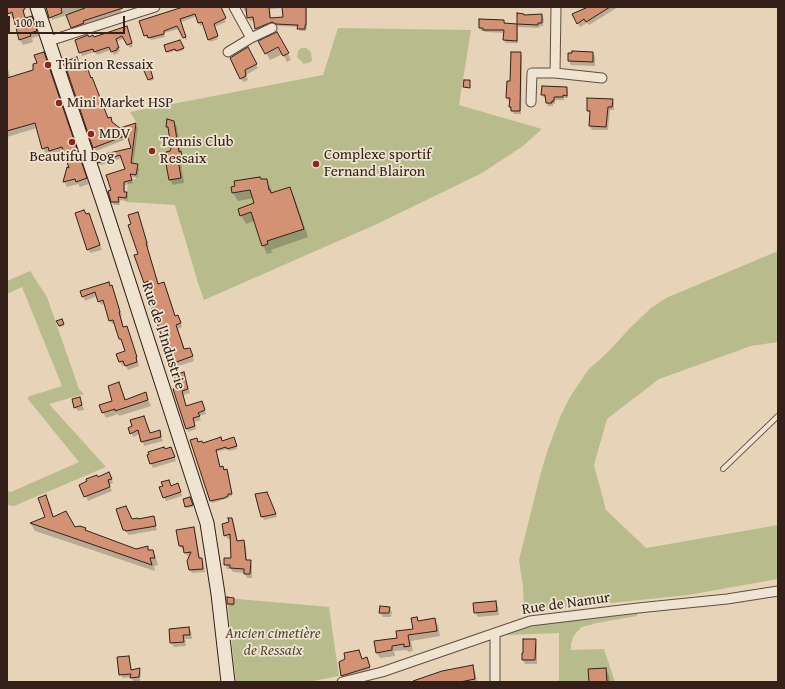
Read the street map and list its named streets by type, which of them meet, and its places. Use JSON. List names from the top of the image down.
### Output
{
  "streets": {
    "street": ["Rue de l'Industrie", "Rue de Namur"]
  },
  "parks": ["Ancien cimetière de Ressaix"],
  "places": [
    "Thirion Ressaix",
    "Mini Market HSP",
    "MDV",
    "Beautiful Dog",
    "Tennis Club Ressaix",
    "Complexe sportif Fernand Blairon"
  ],
  "scale_bar": "100 m"
}
